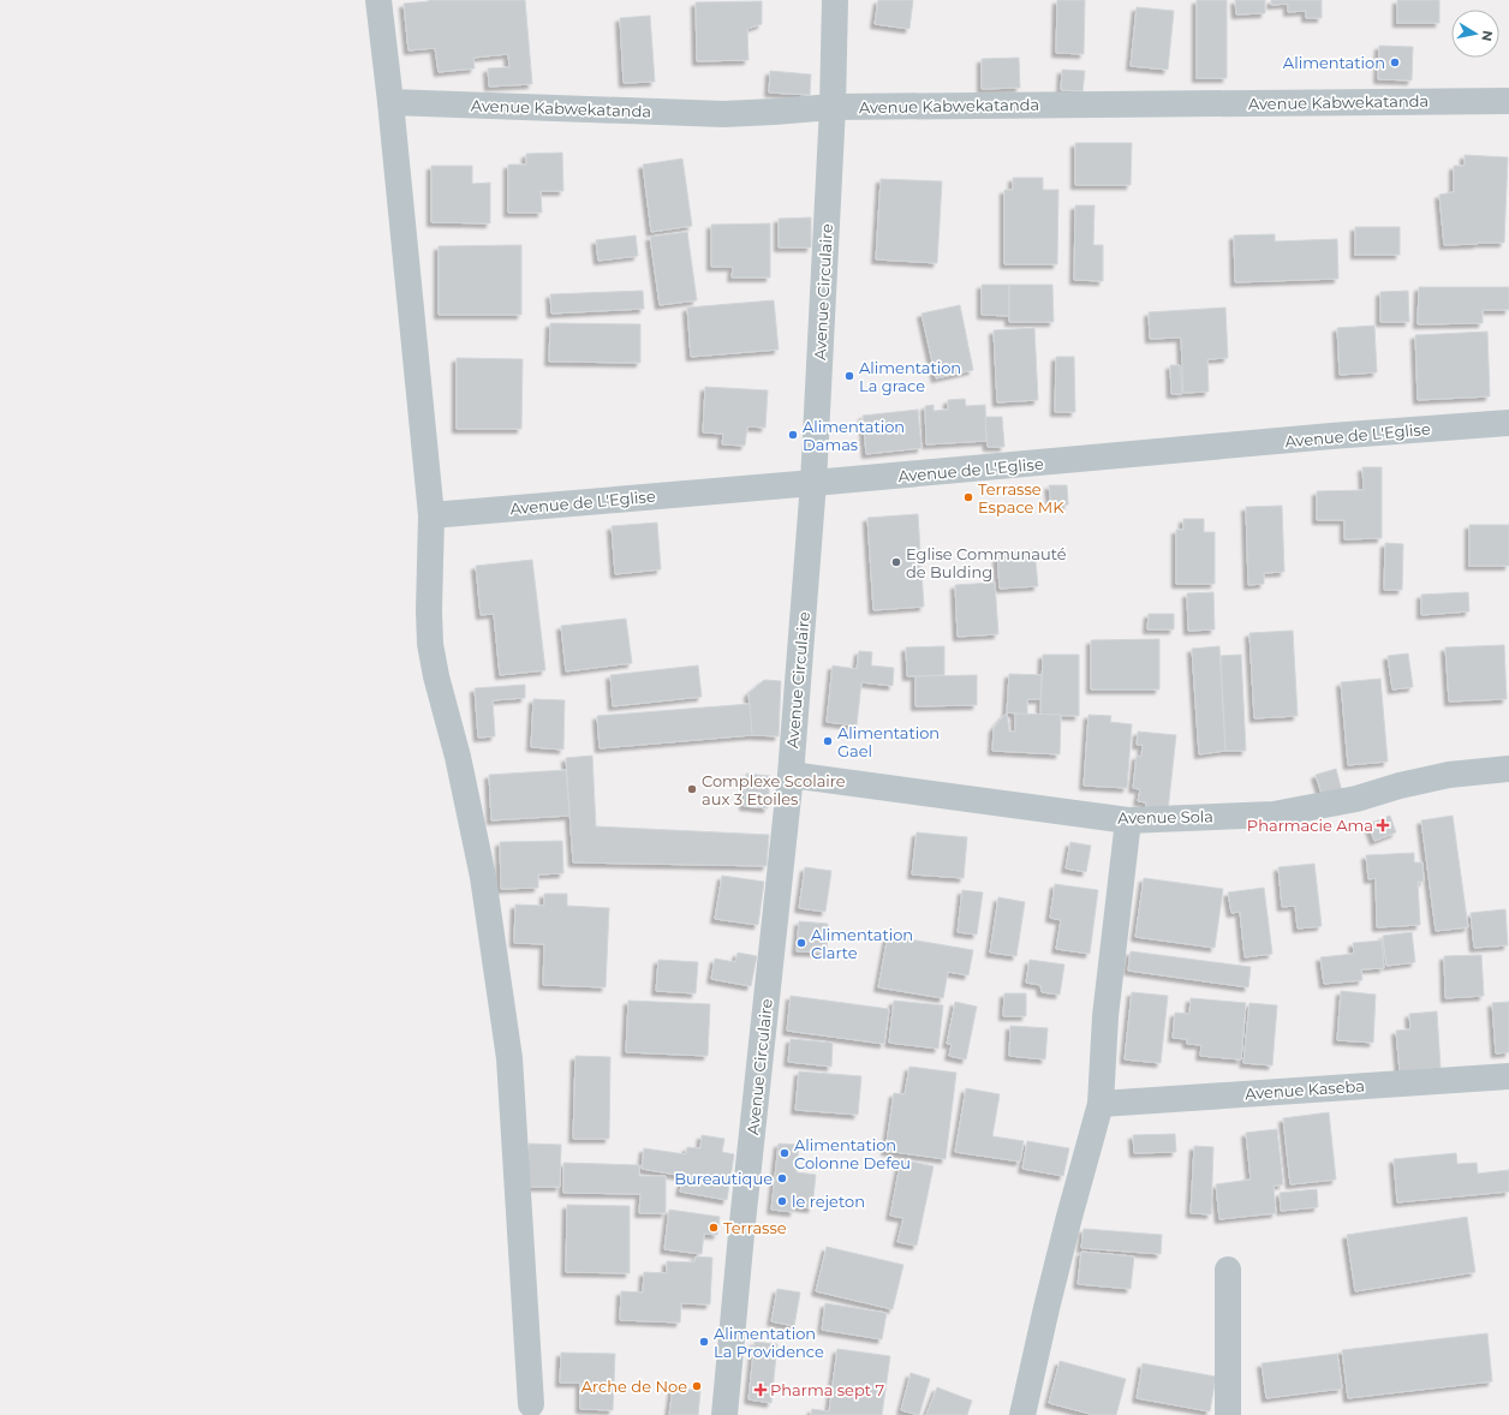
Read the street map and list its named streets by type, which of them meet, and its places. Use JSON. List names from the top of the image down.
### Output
{
  "streets": {
    "street": [
      "Avenue Kabwekatanda",
      "Avenue Circulaire",
      "Avenue de L'Eglise",
      "Avenue Sola",
      "Avenue Kaseba"
    ]
  },
  "crossings": [
    ["Avenue Kabwekatanda", "Avenue Circulaire"],
    ["Avenue Circulaire", "Avenue de L'Eglise"],
    ["Avenue Circulaire", "Avenue Sola"]
  ],
  "places": {
    "other": [
      "Alimentation",
      "Alimentation La grace",
      "Alimentation Damas",
      "Terrasse Espace MK",
      "Eglise Communauté de Bulding",
      "Alimentation Gael",
      "Complexe Scolaire aux 3 Etoiles",
      "Alimentation Clarte",
      "Alimentation Colonne Defeu",
      "Bureautique",
      "le rejeton",
      "Terrasse",
      "Alimentation La Providence",
      "Arche de Noe"
    ],
    "health": ["Pharmacie Ama", "Pharma sept 7"]
  },
  "north": "right"
}
